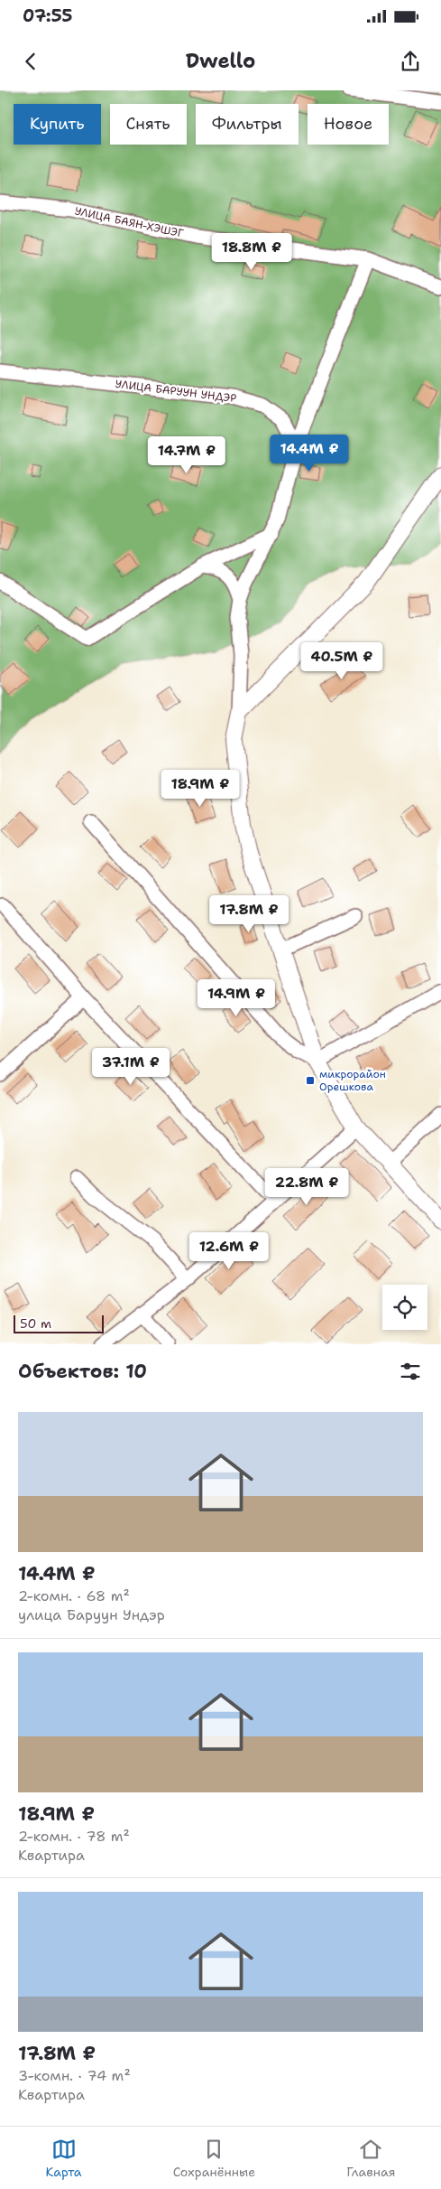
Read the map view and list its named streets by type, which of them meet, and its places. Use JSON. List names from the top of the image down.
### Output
{
  "streets": {
    "street": ["УЛИЦА БАЯН-ХЭШЭГ", "УЛИЦА БАРУУН УНДЭР"]
  },
  "places": {
    "transit": ["микрорайон Орешкова"]
  },
  "scale_bar": "50 m",
  "page": {
    "status": "07:55",
    "header": "Dwello",
    "chip": [
      "Купить",
      "Снять",
      "Фильтры",
      "Новое"
    ],
    "price": [
      "18.8M ₽",
      "14.4M ₽",
      "14.7M ₽",
      "40.5M ₽",
      "18.9M ₽",
      "17.8M ₽",
      "14.9M ₽",
      "37.1M ₽",
      "22.8M ₽",
      "12.6M ₽"
    ],
    "scale": "50 m",
    "heading": "Объектов: 10",
    "list": [
      {
        "name": "14.4M ₽",
        "note": "2-комн. · 68 m² · улица Баруун Ундэр"
      },
      {
        "name": "18.9M ₽",
        "note": "2-комн. · 78 m² · Квартира"
      },
      {
        "name": "17.8M ₽",
        "note": "3-комн. · 74 m² · Квартира"
      }
    ],
    "tabs": ["Карта", "Сохранённые", "Главная"]
  }
}
